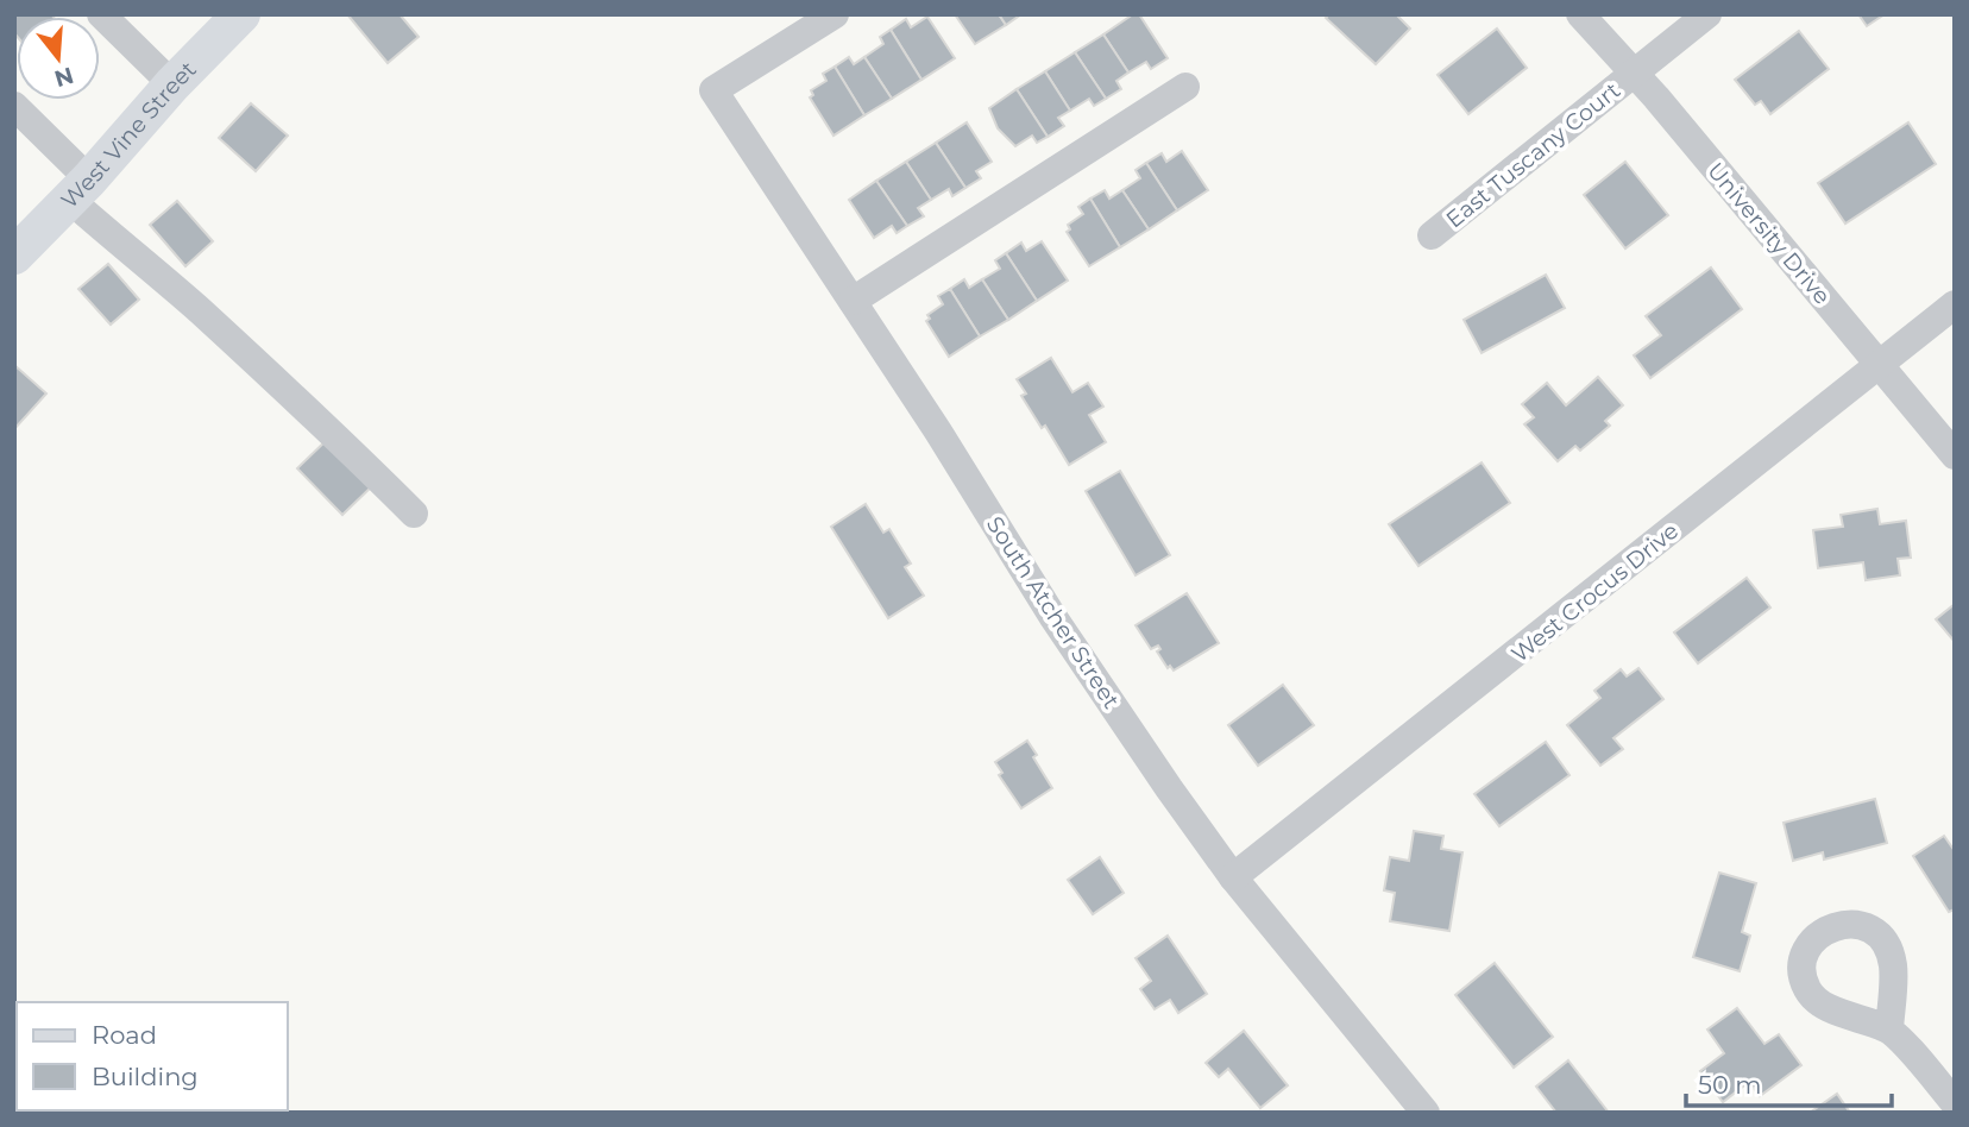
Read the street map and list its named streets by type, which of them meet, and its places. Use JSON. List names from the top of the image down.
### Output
{
  "streets": {
    "main road": ["West Vine Street"],
    "street": [
      "East Tuscany Court",
      "University Drive",
      "West Crocus Drive",
      "South Atcher Street"
    ]
  },
  "crossings": [
    ["East Tuscany Court", "University Drive"],
    ["University Drive", "West Crocus Drive"],
    ["West Crocus Drive", "South Atcher Street"]
  ],
  "legend": ["Road", "Building"],
  "scale_bar": "50 m",
  "north": "bottom"
}
